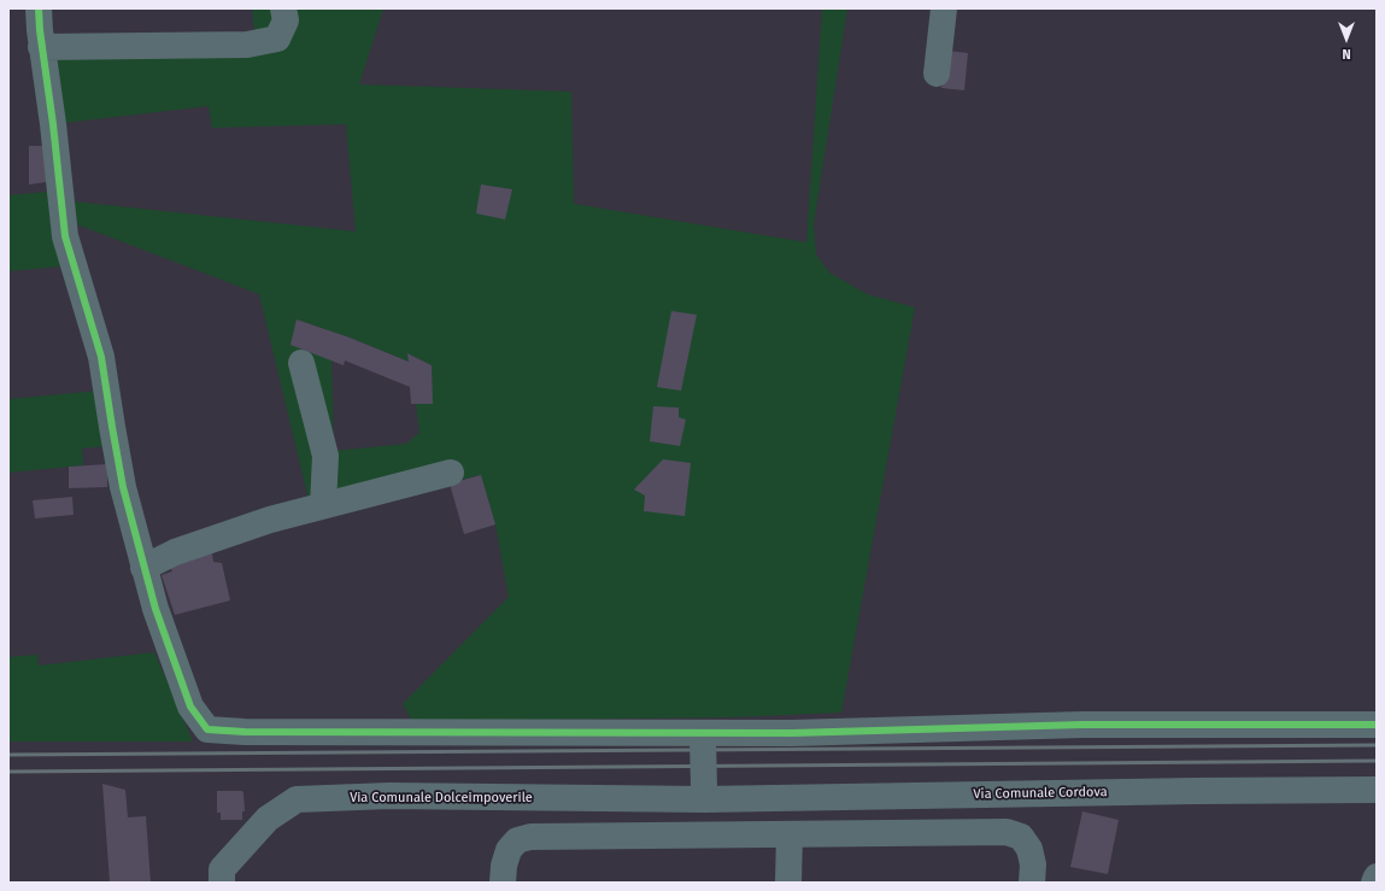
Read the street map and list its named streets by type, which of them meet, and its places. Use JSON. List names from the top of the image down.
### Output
{
  "streets": {
    "street": ["Via Comunale Cordova", "Via Comunale Dolceimpoverile"]
  },
  "crossings": [
    ["Via Comunale Cordova", "Via Comunale Dolceimpoverile"]
  ],
  "north": "bottom"
}
